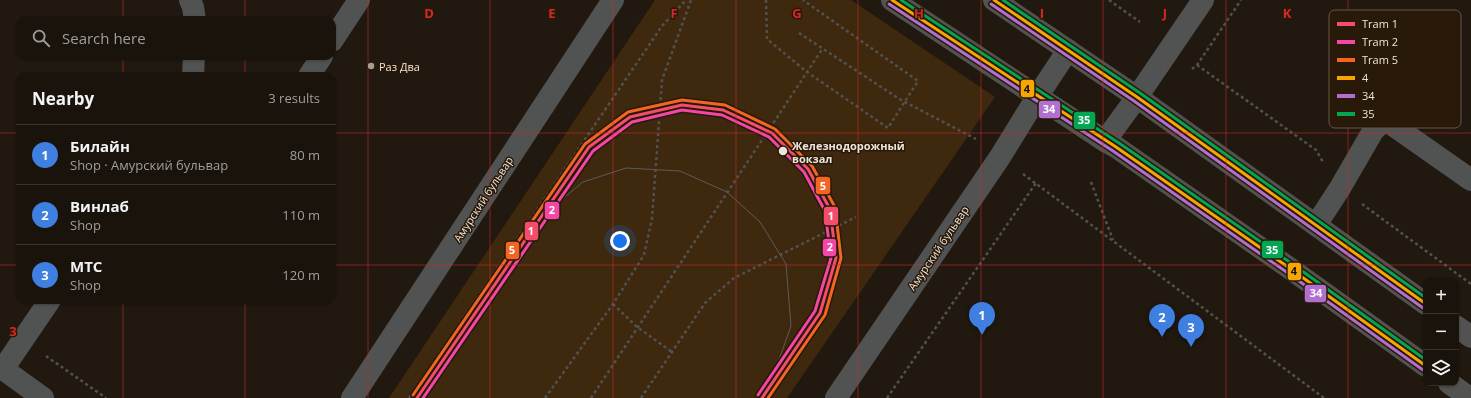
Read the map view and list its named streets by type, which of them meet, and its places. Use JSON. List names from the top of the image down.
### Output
{
  "streets": {
    "street": ["Амурский бульвар"]
  },
  "places": ["Раз Два", "Железнодорожный вокзал"],
  "lines": [
    "transit line 4",
    "transit line 35",
    "transit line 34",
    "tram line 5",
    "tram line 1",
    "tram line 2"
  ],
  "legend": [
    "Tram 1",
    "Tram 2",
    "Tram 5",
    "4",
    "34",
    "35"
  ],
  "page": {
    "search": "Search here",
    "heading": ["Nearby", "3 results"],
    "list": [
      {
        "mark": "1",
        "name": "Билайн",
        "note": "Shop · Амурский бульвар",
        "value": "80 m"
      },
      {
        "mark": "2",
        "name": "Винлаб",
        "note": "Shop",
        "value": "110 m"
      },
      {
        "mark": "3",
        "name": "МТС",
        "note": "Shop",
        "value": "120 m"
      }
    ],
    "map_buttons": ["+", "−"],
    "pins": ["1", "2", "3"]
  },
  "grid": {
    "columns": [
      "D",
      "E",
      "F",
      "G",
      "H",
      "I",
      "J",
      "K"
    ],
    "rows": ["3"]
  }
}
